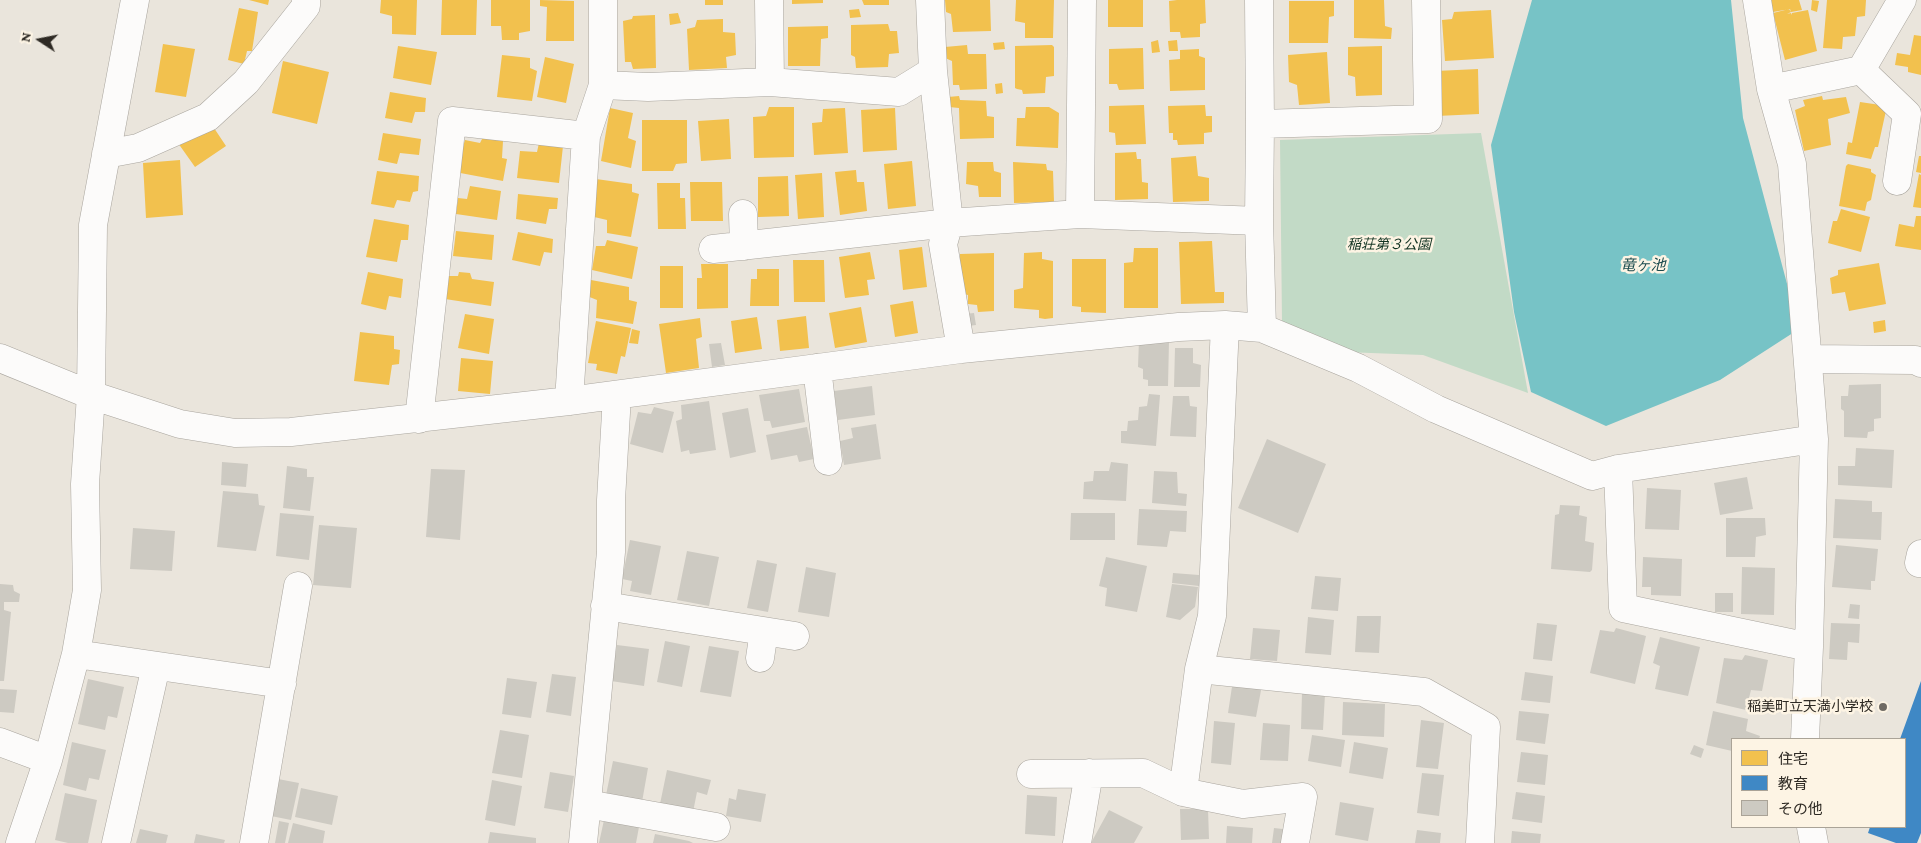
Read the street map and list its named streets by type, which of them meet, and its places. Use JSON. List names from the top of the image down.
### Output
{
  "water": ["竜ヶ池"],
  "parks": ["稲荘第３公園"],
  "places": ["稲美町立天満小学校"],
  "legend": ["住宅", "教育", "その他"],
  "north": "left"
}
